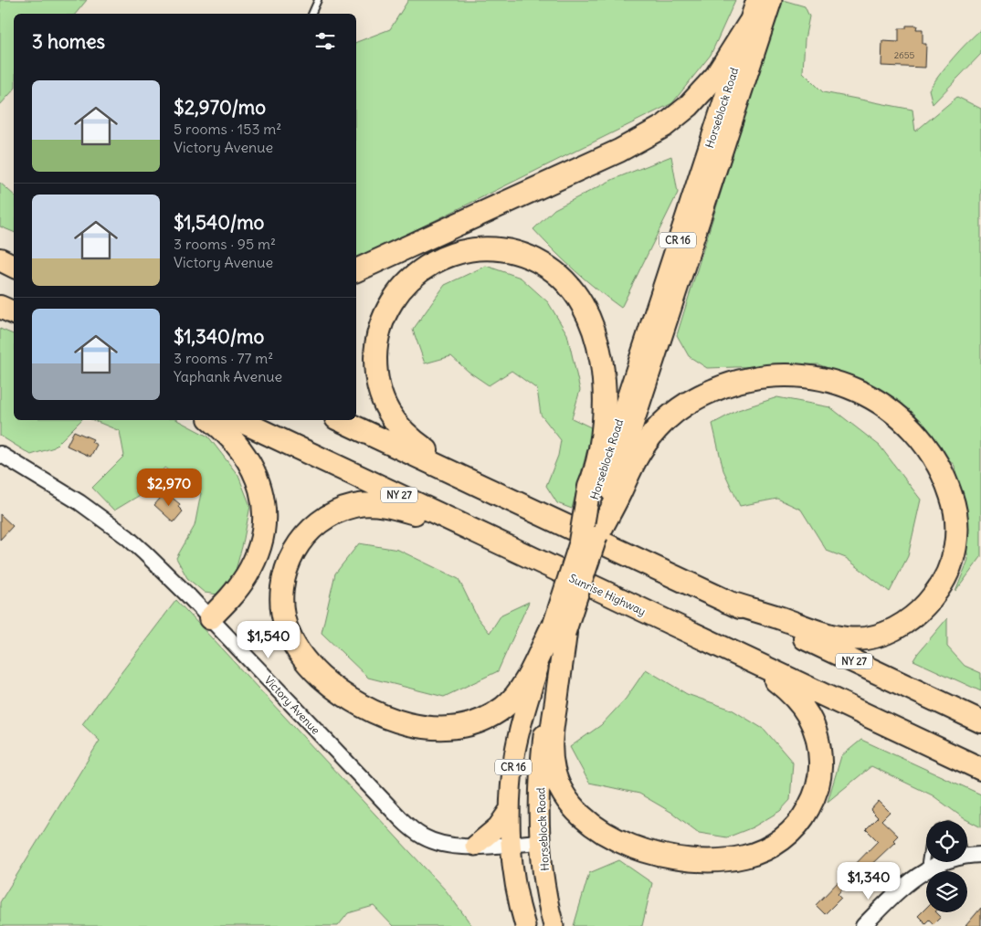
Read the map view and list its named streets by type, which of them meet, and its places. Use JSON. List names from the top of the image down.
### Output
{
  "streets": {
    "highway": ["NY 27", "Sunrise Highway"],
    "main road": ["Horseblock Road", "CR 16"],
    "street": ["Victory Avenue"]
  },
  "crossings": [
    ["Horseblock Road", "Victory Avenue"]
  ],
  "house_numbers": ["2655"],
  "page": {
    "heading": "3 homes",
    "list": [
      {
        "name": "$2,970/mo",
        "note": "5 rooms · 153 m² · Victory Avenue"
      },
      {
        "name": "$1,540/mo",
        "note": "3 rooms · 95 m² · Victory Avenue"
      },
      {
        "name": "$1,340/mo",
        "note": "3 rooms · 77 m² · Yaphank Avenue"
      }
    ],
    "price": ["$2,970", "$1,540", "$1,340"]
  }
}
